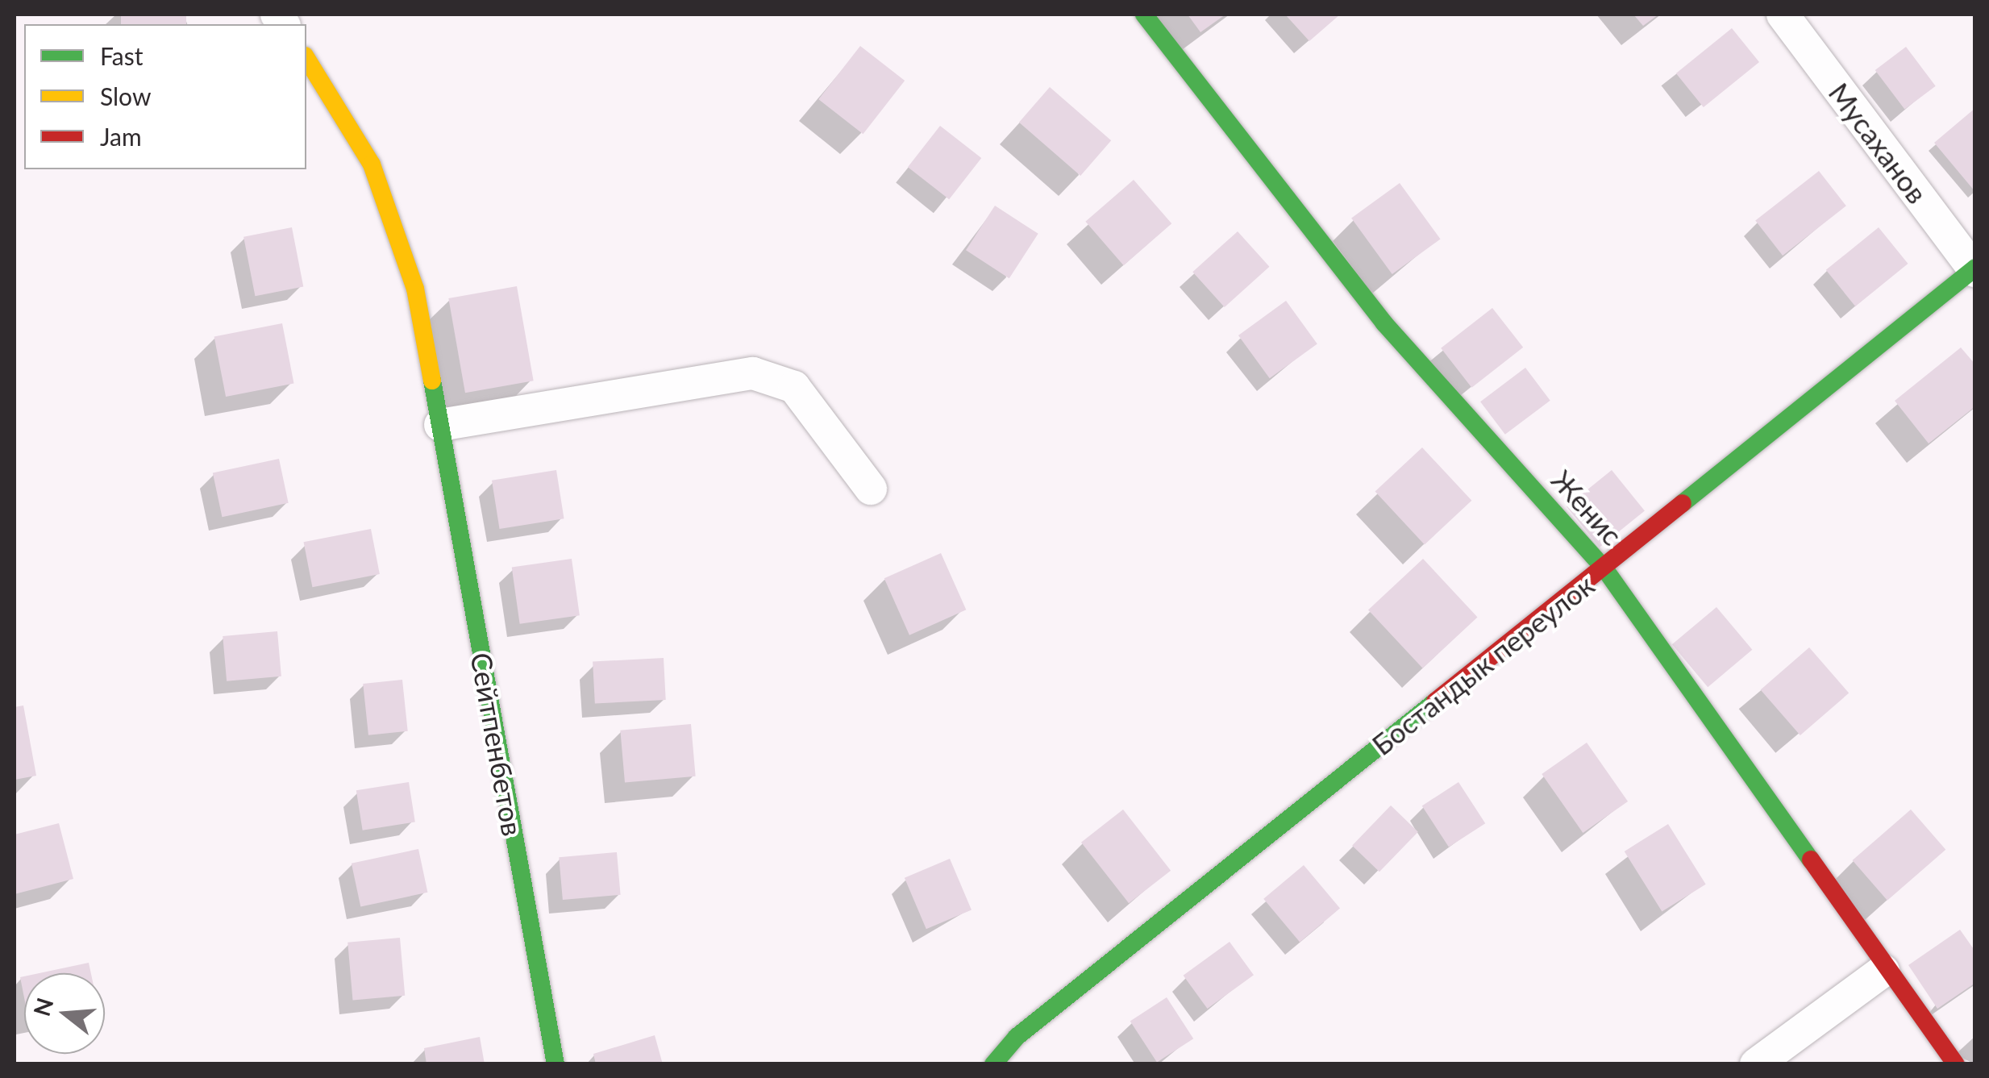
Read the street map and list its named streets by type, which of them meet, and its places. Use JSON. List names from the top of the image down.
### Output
{
  "streets": {
    "street": [
      "Мусаханов",
      "Женис",
      "Бостандык переулок",
      "Сейтпенбетов"
    ]
  },
  "crossings": [
    ["Мусаханов", "Бостандык переулок"],
    ["Женис", "Бостандык переулок"]
  ],
  "legend": ["Fast", "Slow", "Jam"],
  "north": "left"
}
